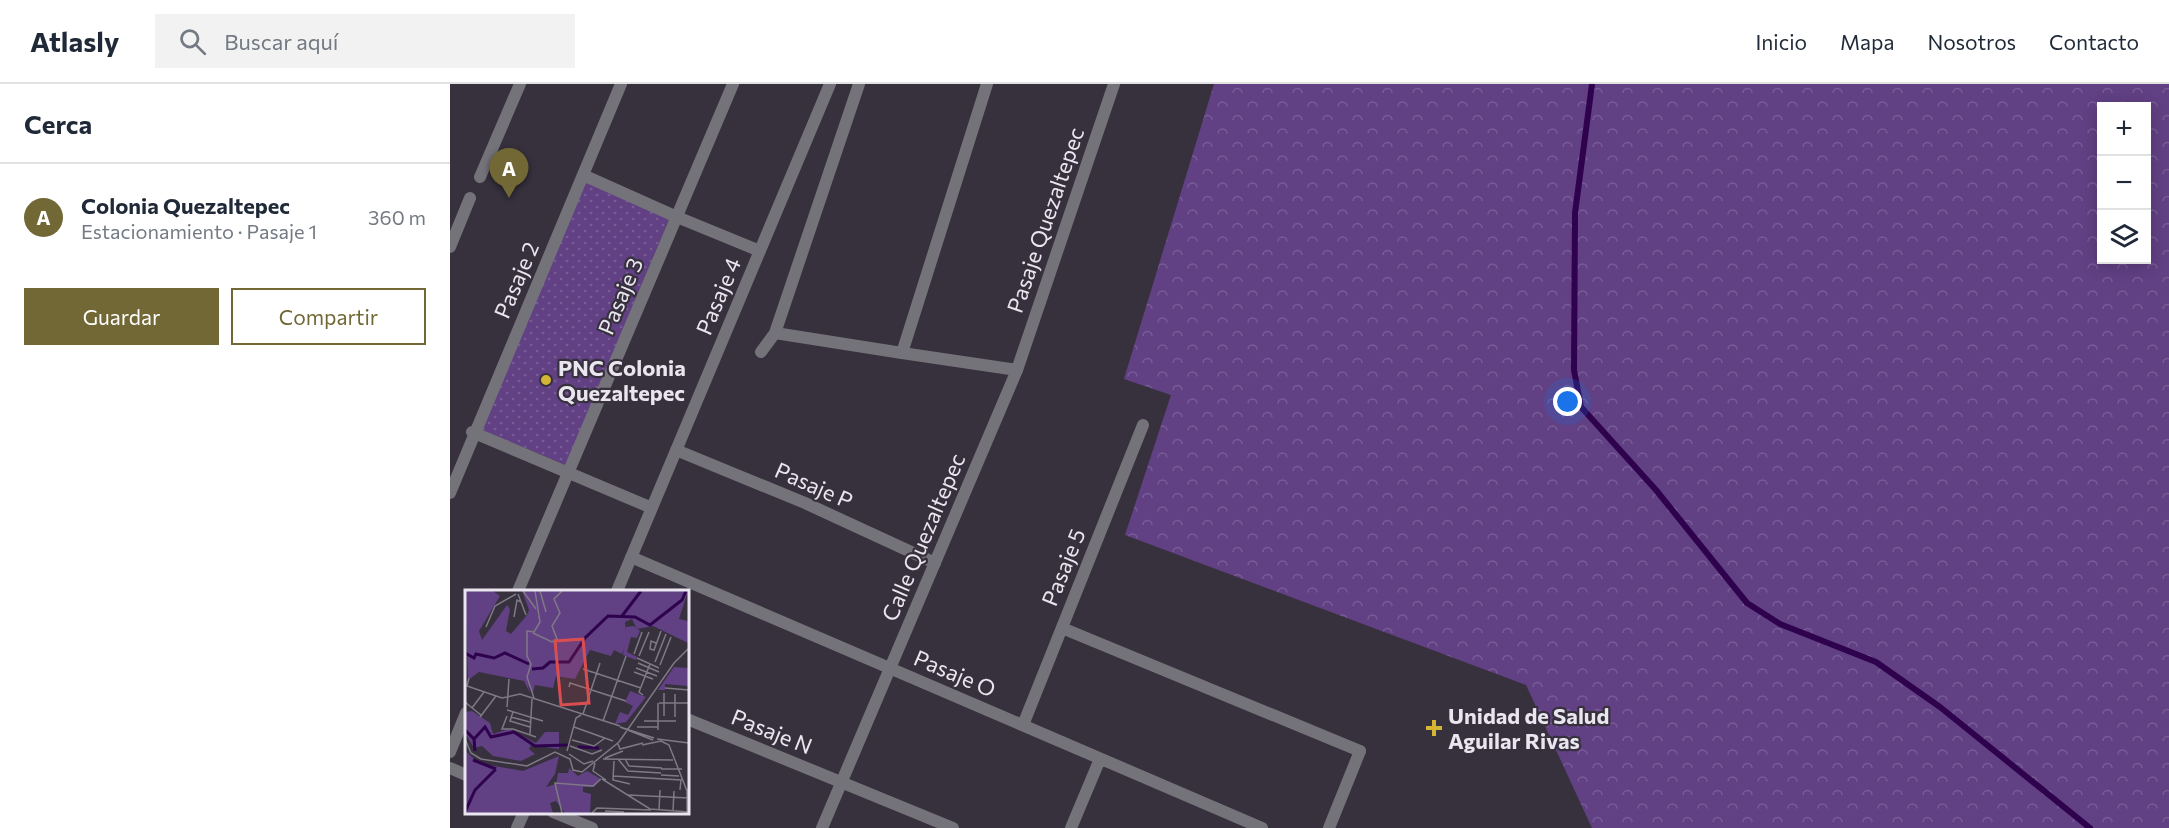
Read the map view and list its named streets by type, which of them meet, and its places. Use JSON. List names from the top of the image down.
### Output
{
  "streets": {
    "street": [
      "Pasaje Quezaltepec",
      "Pasaje 2",
      "Pasaje 3",
      "Pasaje 4",
      "Pasaje P",
      "Calle Quezaltepec",
      "Pasaje 5",
      "Pasaje O",
      "Pasaje N"
    ]
  },
  "crossings": [
    ["Pasaje Quezaltepec", "Calle Quezaltepec"],
    ["Pasaje 4", "Pasaje P"],
    ["Pasaje 4", "Pasaje O"],
    ["Pasaje P", "Calle Quezaltepec"],
    ["Calle Quezaltepec", "Pasaje O"],
    ["Calle Quezaltepec", "Pasaje N"],
    ["Pasaje 5", "Pasaje O"]
  ],
  "places": {
    "other": ["PNC Colonia Quezaltepec"],
    "health": ["Unidad de Salud Aguilar Rivas"]
  },
  "page": {
    "header": "Atlasly",
    "search": "Buscar aquí",
    "nav": [
      "Inicio",
      "Mapa",
      "Nosotros",
      "Contacto"
    ],
    "heading": "Cerca",
    "map_buttons": ["+", "−"],
    "pins": "A",
    "list": [
      {
        "mark": "A",
        "name": "Colonia Quezaltepec",
        "note": "Estacionamiento · Pasaje 1",
        "value": "360 m"
      }
    ],
    "buttons": ["Guardar", "Compartir"]
  }
}
